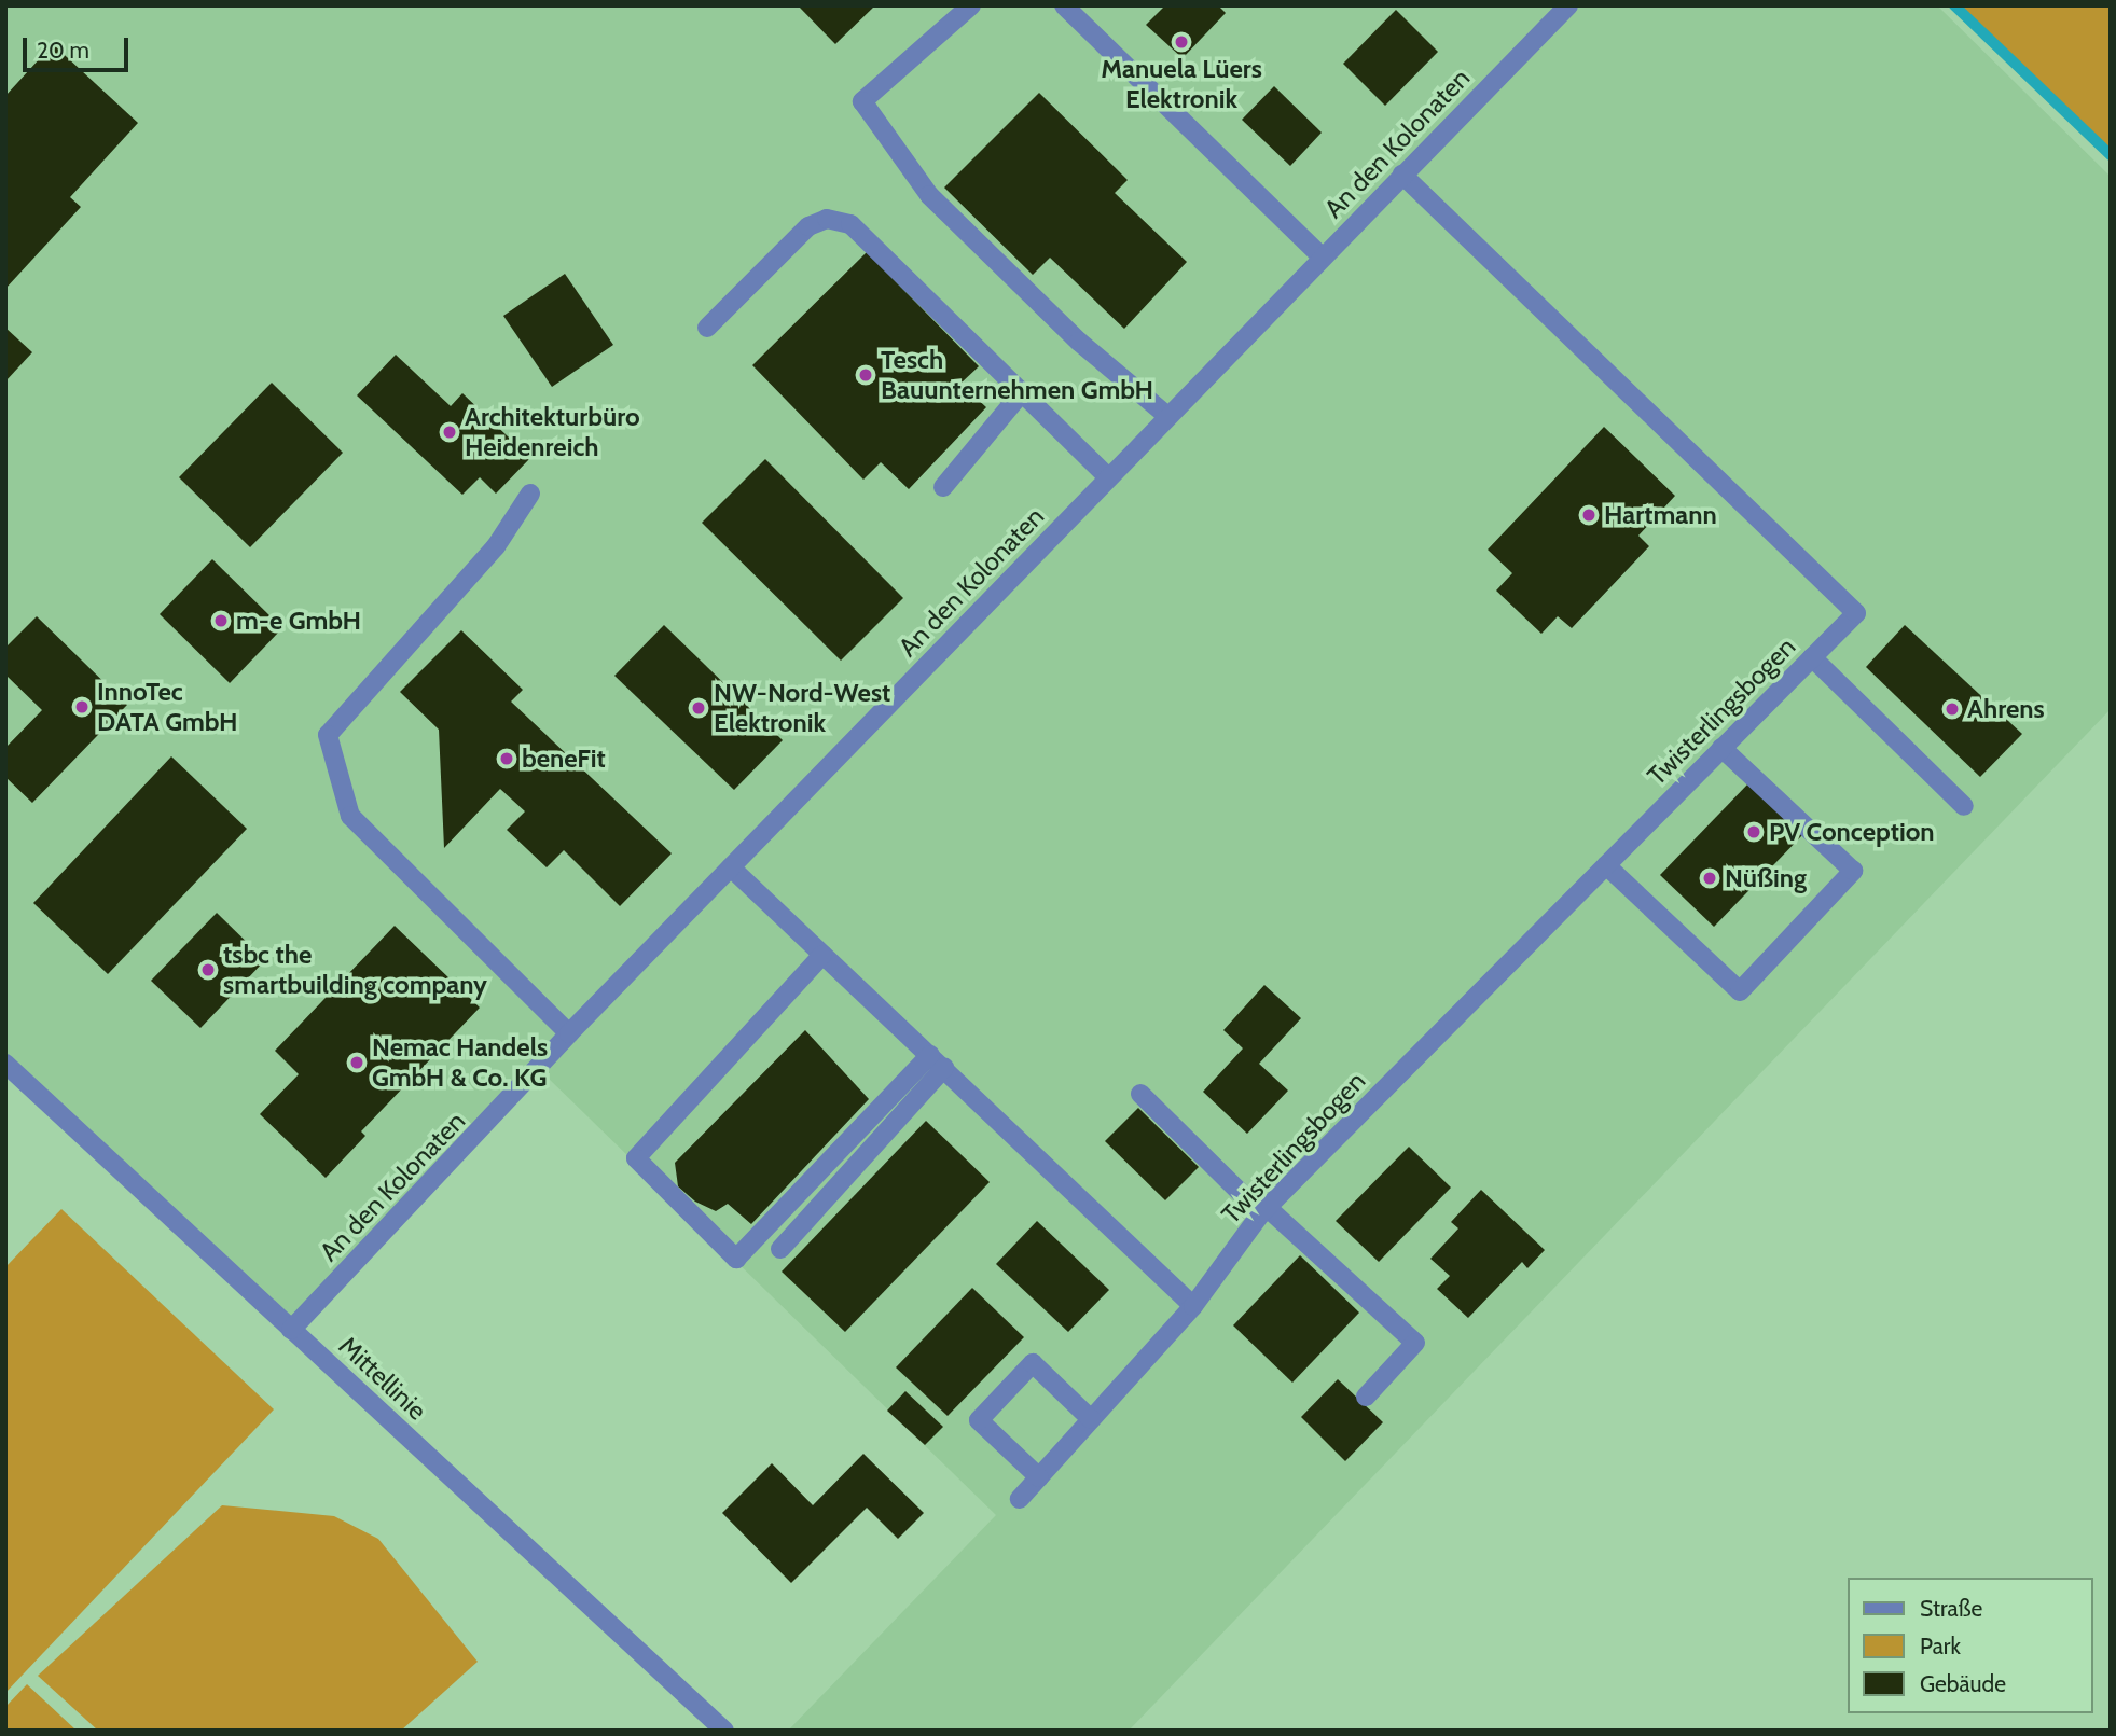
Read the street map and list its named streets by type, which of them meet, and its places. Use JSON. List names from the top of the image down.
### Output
{
  "streets": {
    "street": ["An den Kolonaten", "Twisterlingsbogen", "Mittellinie"]
  },
  "crossings": [
    ["An den Kolonaten", "Twisterlingsbogen"],
    ["An den Kolonaten", "Mittellinie"]
  ],
  "places": [
    "Manuela Lüers Elektronik",
    "Tesch Bauunternehmen GmbH",
    "Architekturbüro Heidenreich",
    "Hartmann",
    "m-e GmbH",
    "InnoTec DATA GmbH",
    "NW-Nord-West Elektronik",
    "Ahrens",
    "beneFit",
    "PV Conception",
    "Nüßing",
    "tsbc the smartbuilding company",
    "Nemac Handels GmbH & Co. KG"
  ],
  "legend": ["Straße", "Park", "Gebäude"],
  "scale_bar": "20 m"
}
